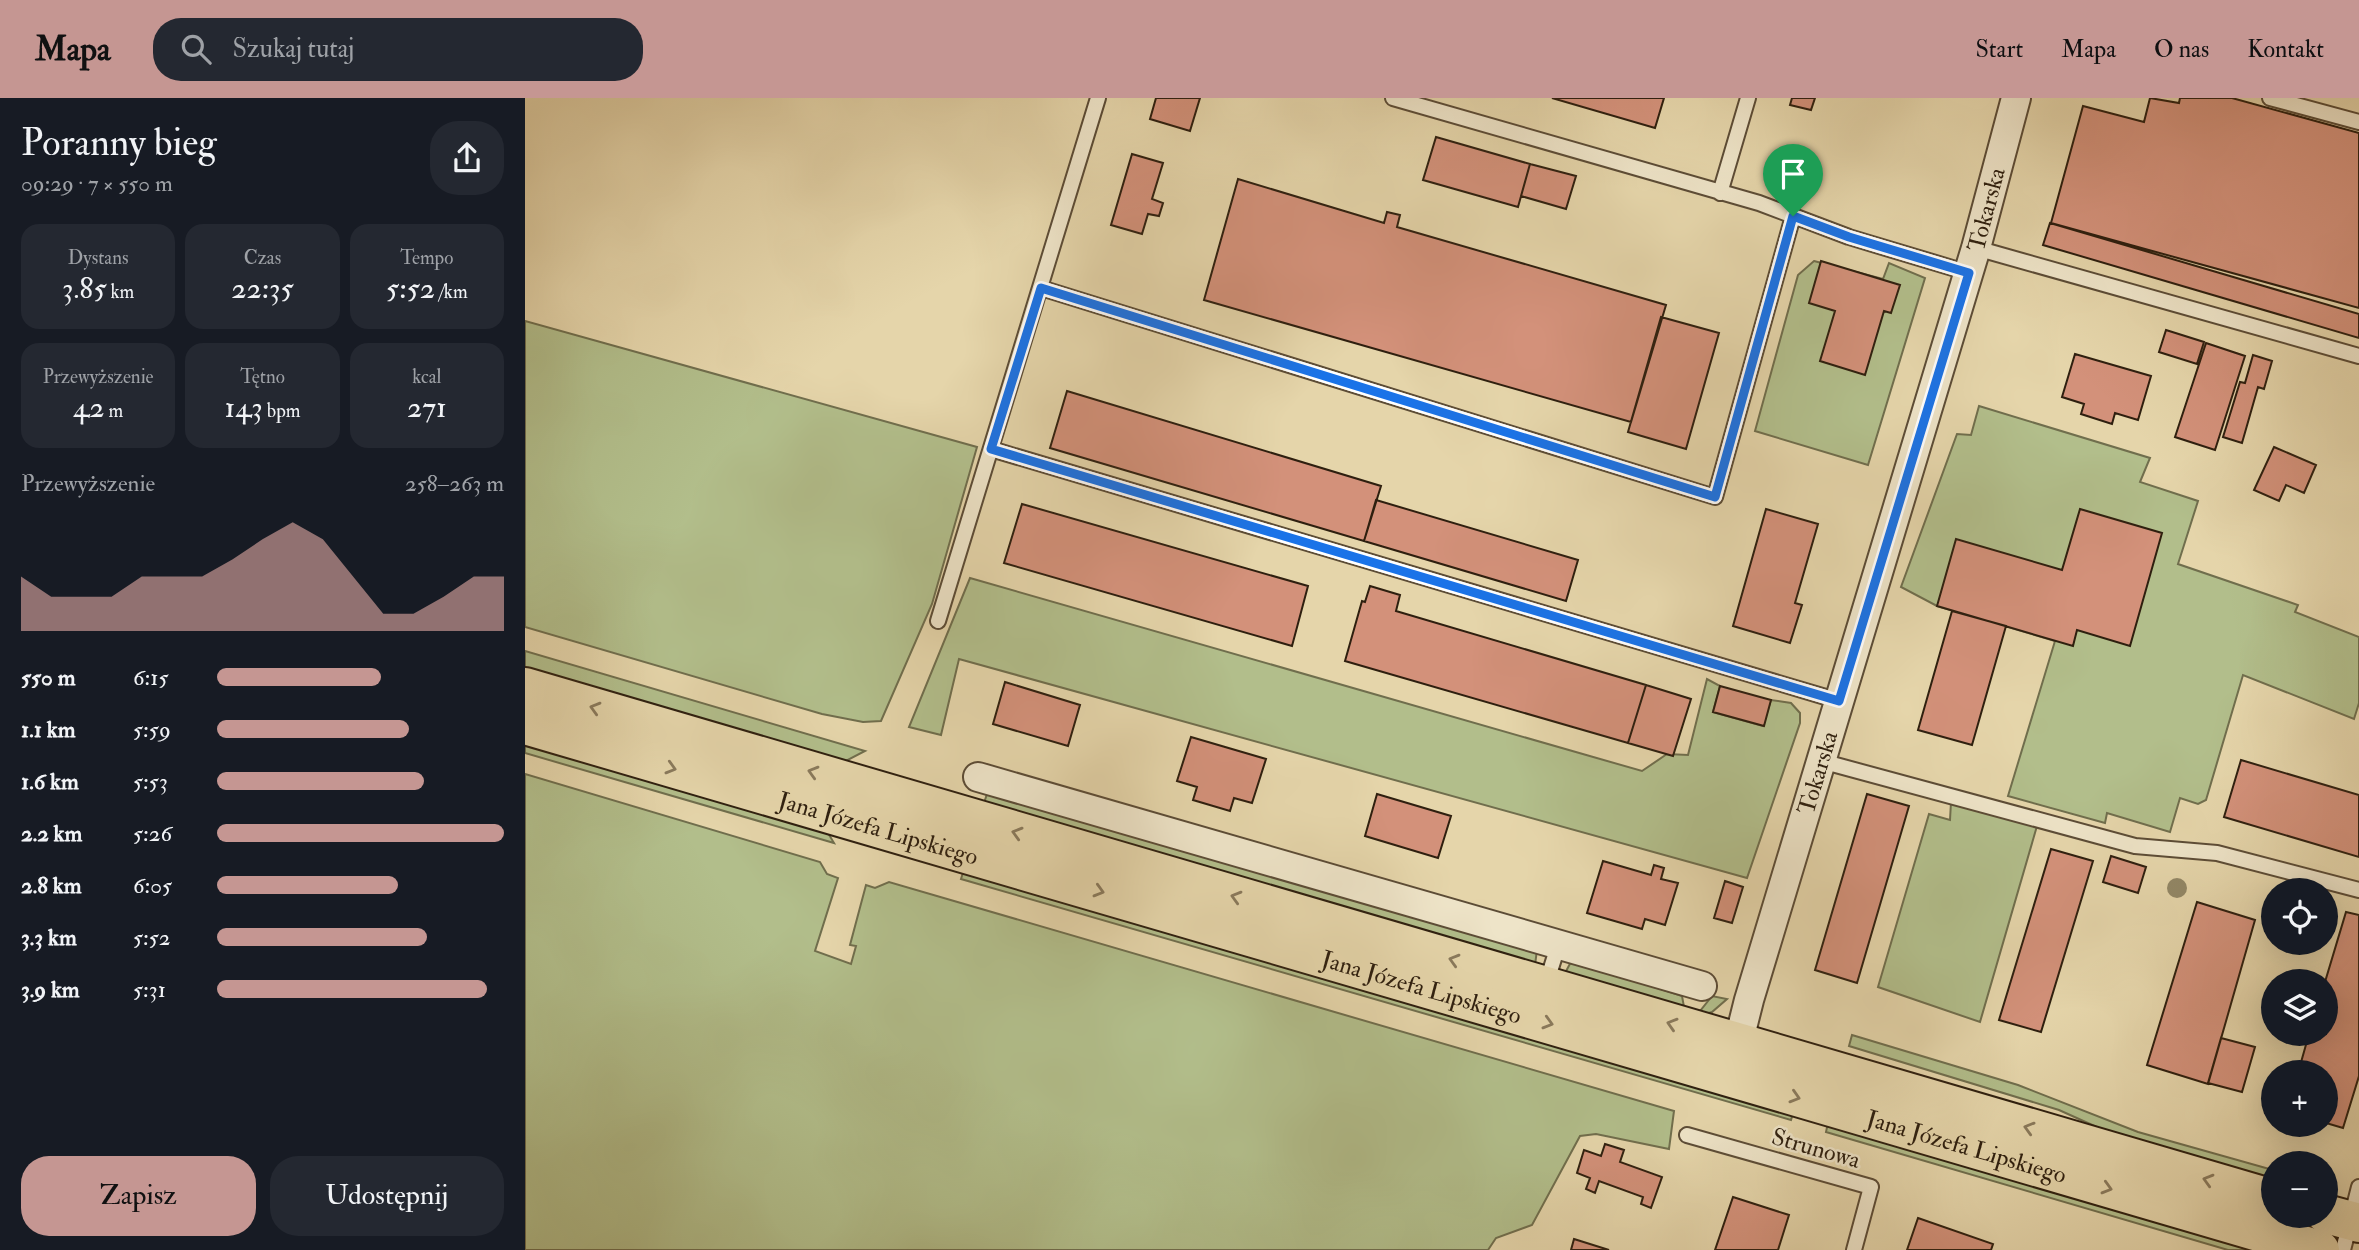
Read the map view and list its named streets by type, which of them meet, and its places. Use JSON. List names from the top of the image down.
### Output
{
  "streets": {
    "main road": ["Jana Józefa Lipskiego"],
    "street": ["Tokarska"],
    "lane": ["Strunowa"]
  },
  "crossings": [
    ["Tokarska", "Jana Józefa Lipskiego"]
  ],
  "page": {
    "header": "Mapa",
    "search": "Szukaj tutaj",
    "nav": [
      "Start",
      "Mapa",
      "O nas",
      "Kontakt"
    ],
    "heading": ["Poranny bieg", "09:29 · 7 × 550 m"],
    "stats": [
      ["Dystans", "3.85 km"],
      ["Czas", "22:35"],
      ["Tempo", "5:52 /km"],
      ["Przewyższenie", "42 m"],
      ["Tętno", "143 bpm"],
      ["kcal", "271"]
    ],
    "chart": ["Przewyższenie", "258–263 m"],
    "list": [
      {
        "name": "550 m",
        "note": "6:15"
      },
      {
        "name": "1.1 km",
        "note": "5:59"
      },
      {
        "name": "1.6 km",
        "note": "5:53"
      },
      {
        "name": "2.2 km",
        "note": "5:26"
      },
      {
        "name": "2.8 km",
        "note": "6:05"
      },
      {
        "name": "3.3 km",
        "note": "5:52"
      },
      {
        "name": "3.9 km",
        "note": "5:31"
      }
    ],
    "map_buttons": ["+", "−"],
    "buttons": ["Zapisz", "Udostępnij"]
  }
}
